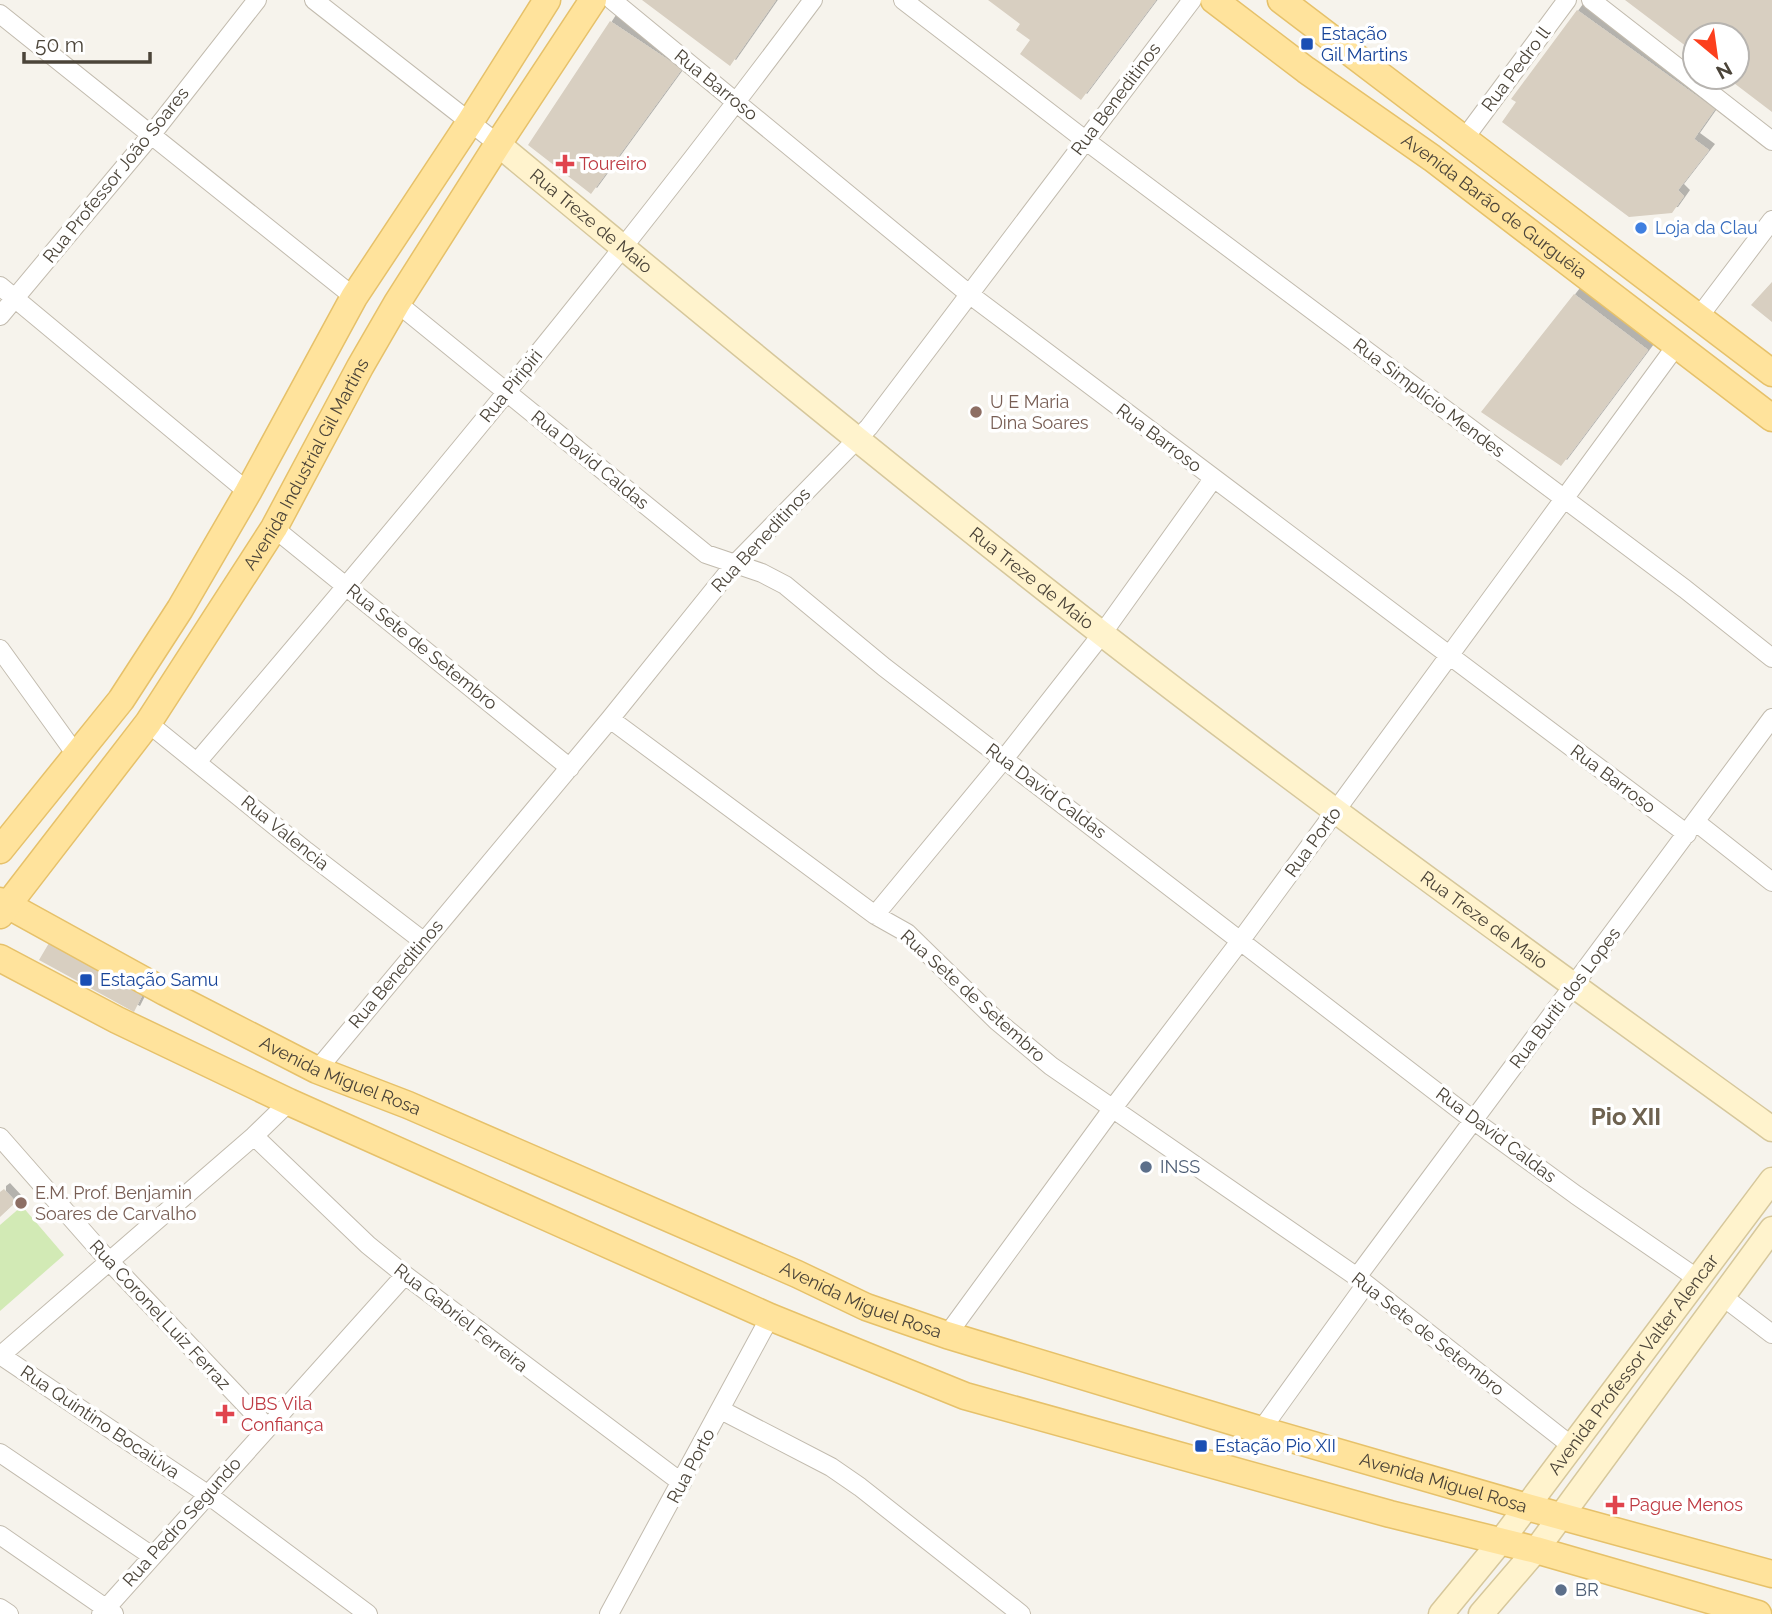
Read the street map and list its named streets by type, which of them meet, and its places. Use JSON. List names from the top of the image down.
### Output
{
  "streets": {
    "main road": ["Avenida Barão de Gurguéia", "Avenida Industrial Gil Martins", "Avenida Miguel Rosa"],
    "street": [
      "Rua Pedro ll",
      "Rua Barroso",
      "Rua Beneditinos",
      "Rua Professor João Soares",
      "Rua Treze de Maio",
      "Rua Piripiri",
      "Rua Simplício Mendes",
      "Rua David Caldas",
      "Rua Sete de Setembro",
      "Rua Valencia",
      "Rua Porto",
      "Rua Buriti dos Lopes",
      "Rua Coronel Luiz Ferraz",
      "Rua Gabriel Ferreira",
      "Avenida Professor Valter Alencar",
      "Rua Quintino Bocaiúva",
      "Rua Pedro Segundo"
    ]
  },
  "crossings": [
    ["Rua Pedro ll", "Avenida Barão de Gurguéia"],
    ["Rua Barroso", "Rua Beneditinos"],
    ["Rua Barroso", "Rua Piripiri"],
    ["Rua Barroso", "Rua Porto"],
    ["Rua Barroso", "Rua Buriti dos Lopes"],
    ["Rua Beneditinos", "Rua Treze de Maio"],
    ["Rua Beneditinos", "Rua Simplício Mendes"],
    ["Rua Beneditinos", "Rua David Caldas"],
    ["Rua Beneditinos", "Rua Sete de Setembro"],
    ["Rua Beneditinos", "Rua Valencia"],
    ["Rua Beneditinos", "Avenida Miguel Rosa"],
    ["Avenida Barão de Gurguéia", "Rua Porto"],
    ["Rua Treze de Maio", "Rua Piripiri"],
    ["Rua Treze de Maio", "Avenida Industrial Gil Martins"],
    ["Rua Treze de Maio", "Rua Porto"],
    ["Rua Treze de Maio", "Rua Buriti dos Lopes"],
    ["Rua Piripiri", "Rua David Caldas"],
    ["Rua Piripiri", "Rua Sete de Setembro"],
    ["Rua Piripiri", "Rua Valencia"],
    ["Rua Simplício Mendes", "Rua Porto"],
    ["Rua David Caldas", "Avenida Industrial Gil Martins"],
    ["Rua David Caldas", "Rua Porto"],
    ["Rua David Caldas", "Rua Buriti dos Lopes"],
    ["Rua David Caldas", "Avenida Professor Valter Alencar"],
    ["Avenida Industrial Gil Martins", "Rua Sete de Setembro"],
    ["Avenida Industrial Gil Martins", "Rua Valencia"],
    ["Avenida Industrial Gil Martins", "Avenida Miguel Rosa"],
    ["Rua Sete de Setembro", "Rua Porto"],
    ["Rua Sete de Setembro", "Rua Buriti dos Lopes"],
    ["Rua Sete de Setembro", "Avenida Professor Valter Alencar"],
    ["Rua Porto", "Avenida Miguel Rosa"],
    ["Rua Porto", "Rua Gabriel Ferreira"],
    ["Rua Buriti dos Lopes", "Avenida Miguel Rosa"],
    ["Avenida Miguel Rosa", "Avenida Professor Valter Alencar"],
    ["Rua Coronel Luiz Ferraz", "Rua Pedro Segundo"],
    ["Rua Gabriel Ferreira", "Rua Pedro Segundo"],
    ["Rua Quintino Bocaiúva", "Rua Pedro Segundo"]
  ],
  "districts": ["Pio XII"],
  "places": {
    "transit": ["Estação Gil Martins", "Estação Samu", "Estação Pio XII"],
    "health": ["Toureiro", "UBS Vila Confiança", "Pague Menos"],
    "other": [
      "Loja da Clau",
      "U E Maria Dina Soares",
      "INSS",
      "E.M. Prof. Benjamin Soares de Carvalho",
      "BR"
    ]
  },
  "scale_bar": "50 m",
  "north": "bottom right"
}
